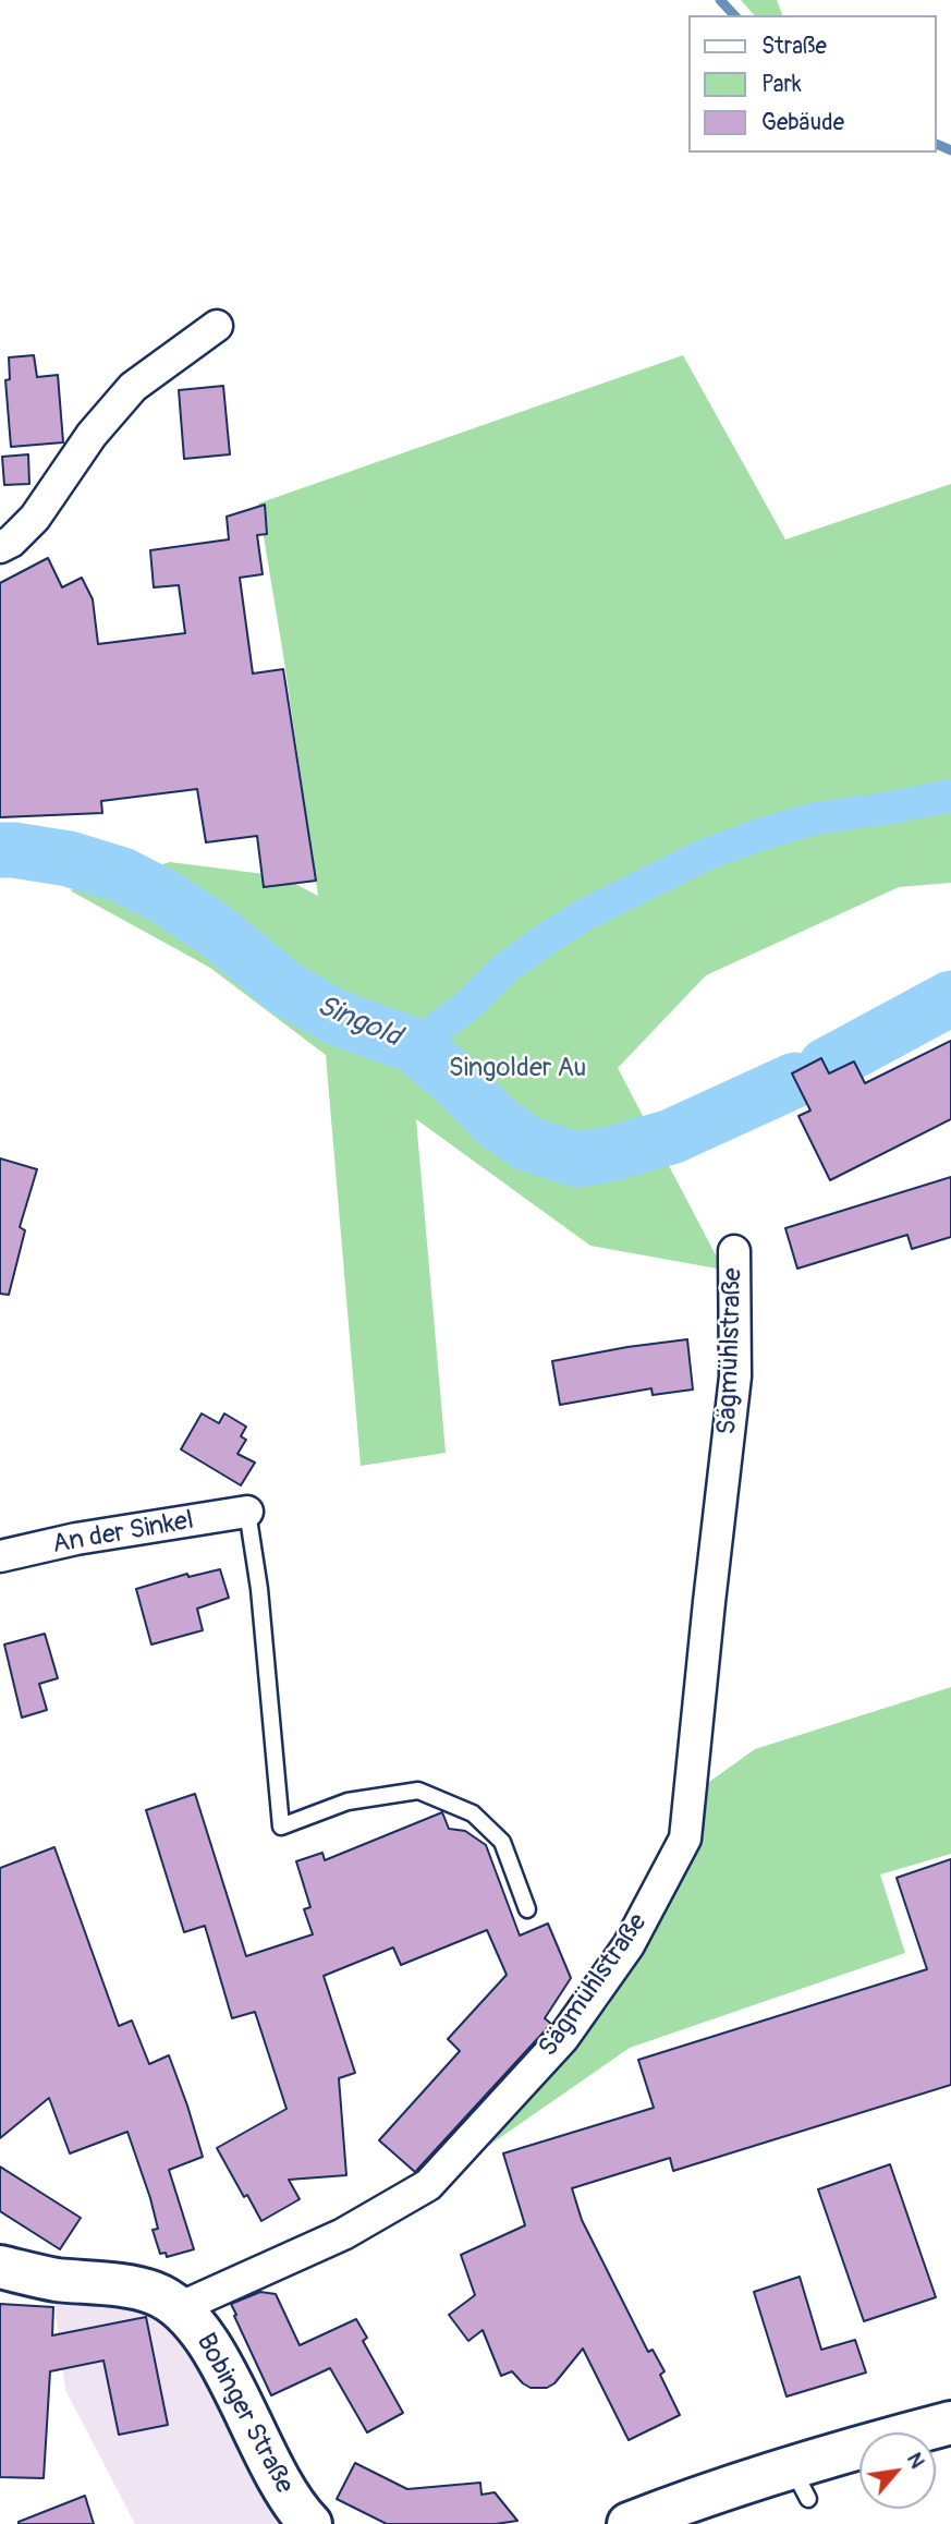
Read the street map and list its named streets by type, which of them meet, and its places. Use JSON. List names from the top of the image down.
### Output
{
  "streets": {
    "main road": ["Bobinger Straße"],
    "street": ["Sägmühlstraße", "An der Sinkel"]
  },
  "crossings": [
    ["Sägmühlstraße", "Bobinger Straße"]
  ],
  "water": ["Singold"],
  "parks": ["Singolder Au"],
  "legend": ["Straße", "Park", "Gebäude"],
  "north": "top right"
}
